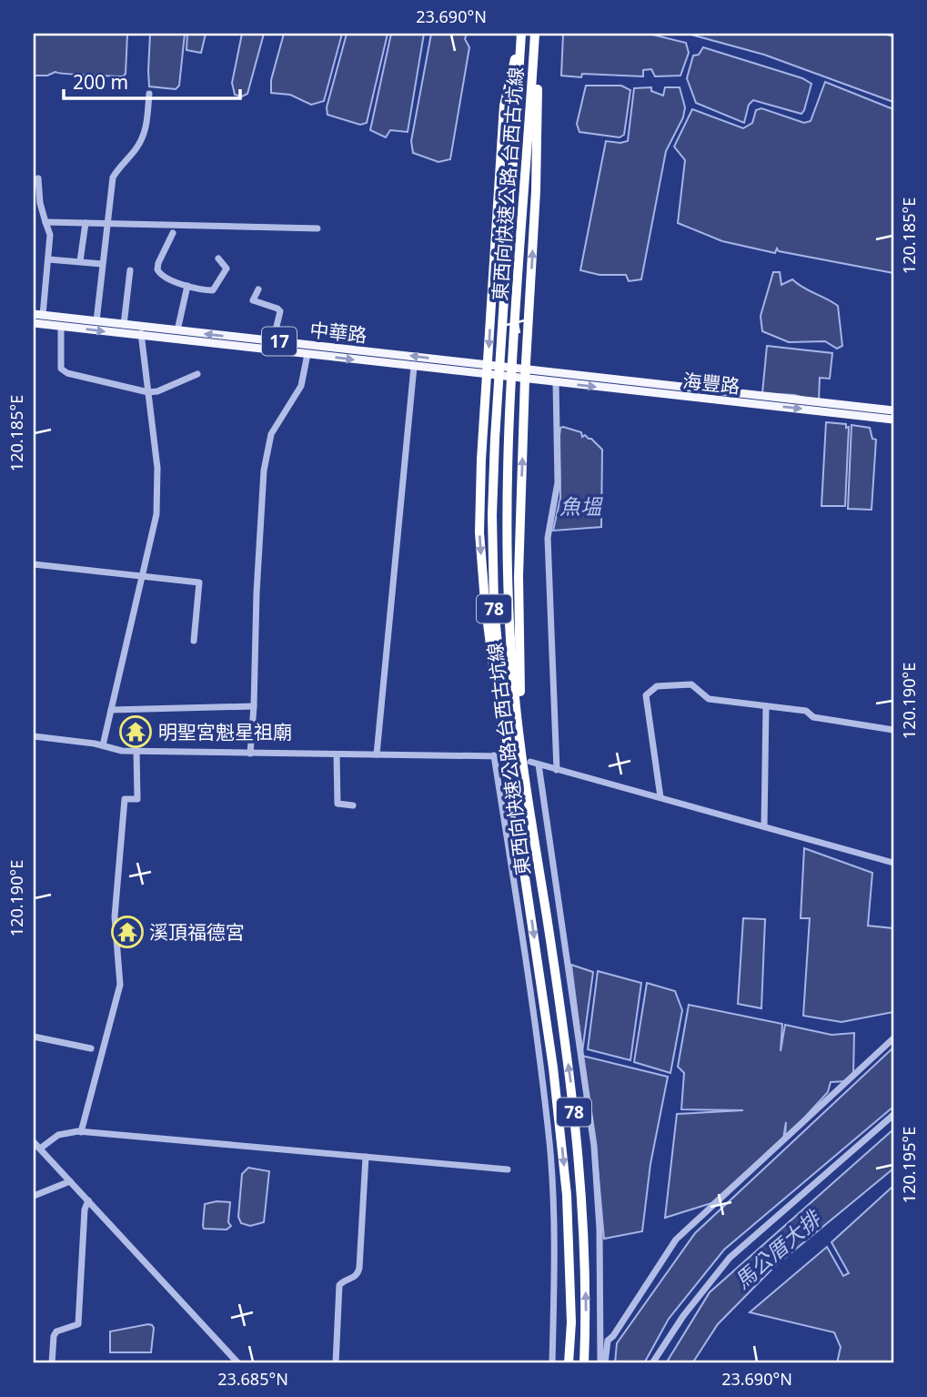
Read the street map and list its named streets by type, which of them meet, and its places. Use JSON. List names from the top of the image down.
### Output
{
  "streets": {
    "highway": ["東西向快速公路 台西古坑線", "78"],
    "main road": ["中華路", "17", "海豐路"]
  },
  "crossings": [
    ["中華路", "海豐路"]
  ],
  "water": ["魚塭", "馬公厝大排"],
  "places": {
    "temple": ["明聖宮魁星祖廟", "溪頂福德宮"]
  },
  "scale_bar": "200 m",
  "coordinates": [
    "23.690°N",
    "120.185°E",
    "120.190°E",
    "120.195°E",
    "23.685°N"
  ]
}
